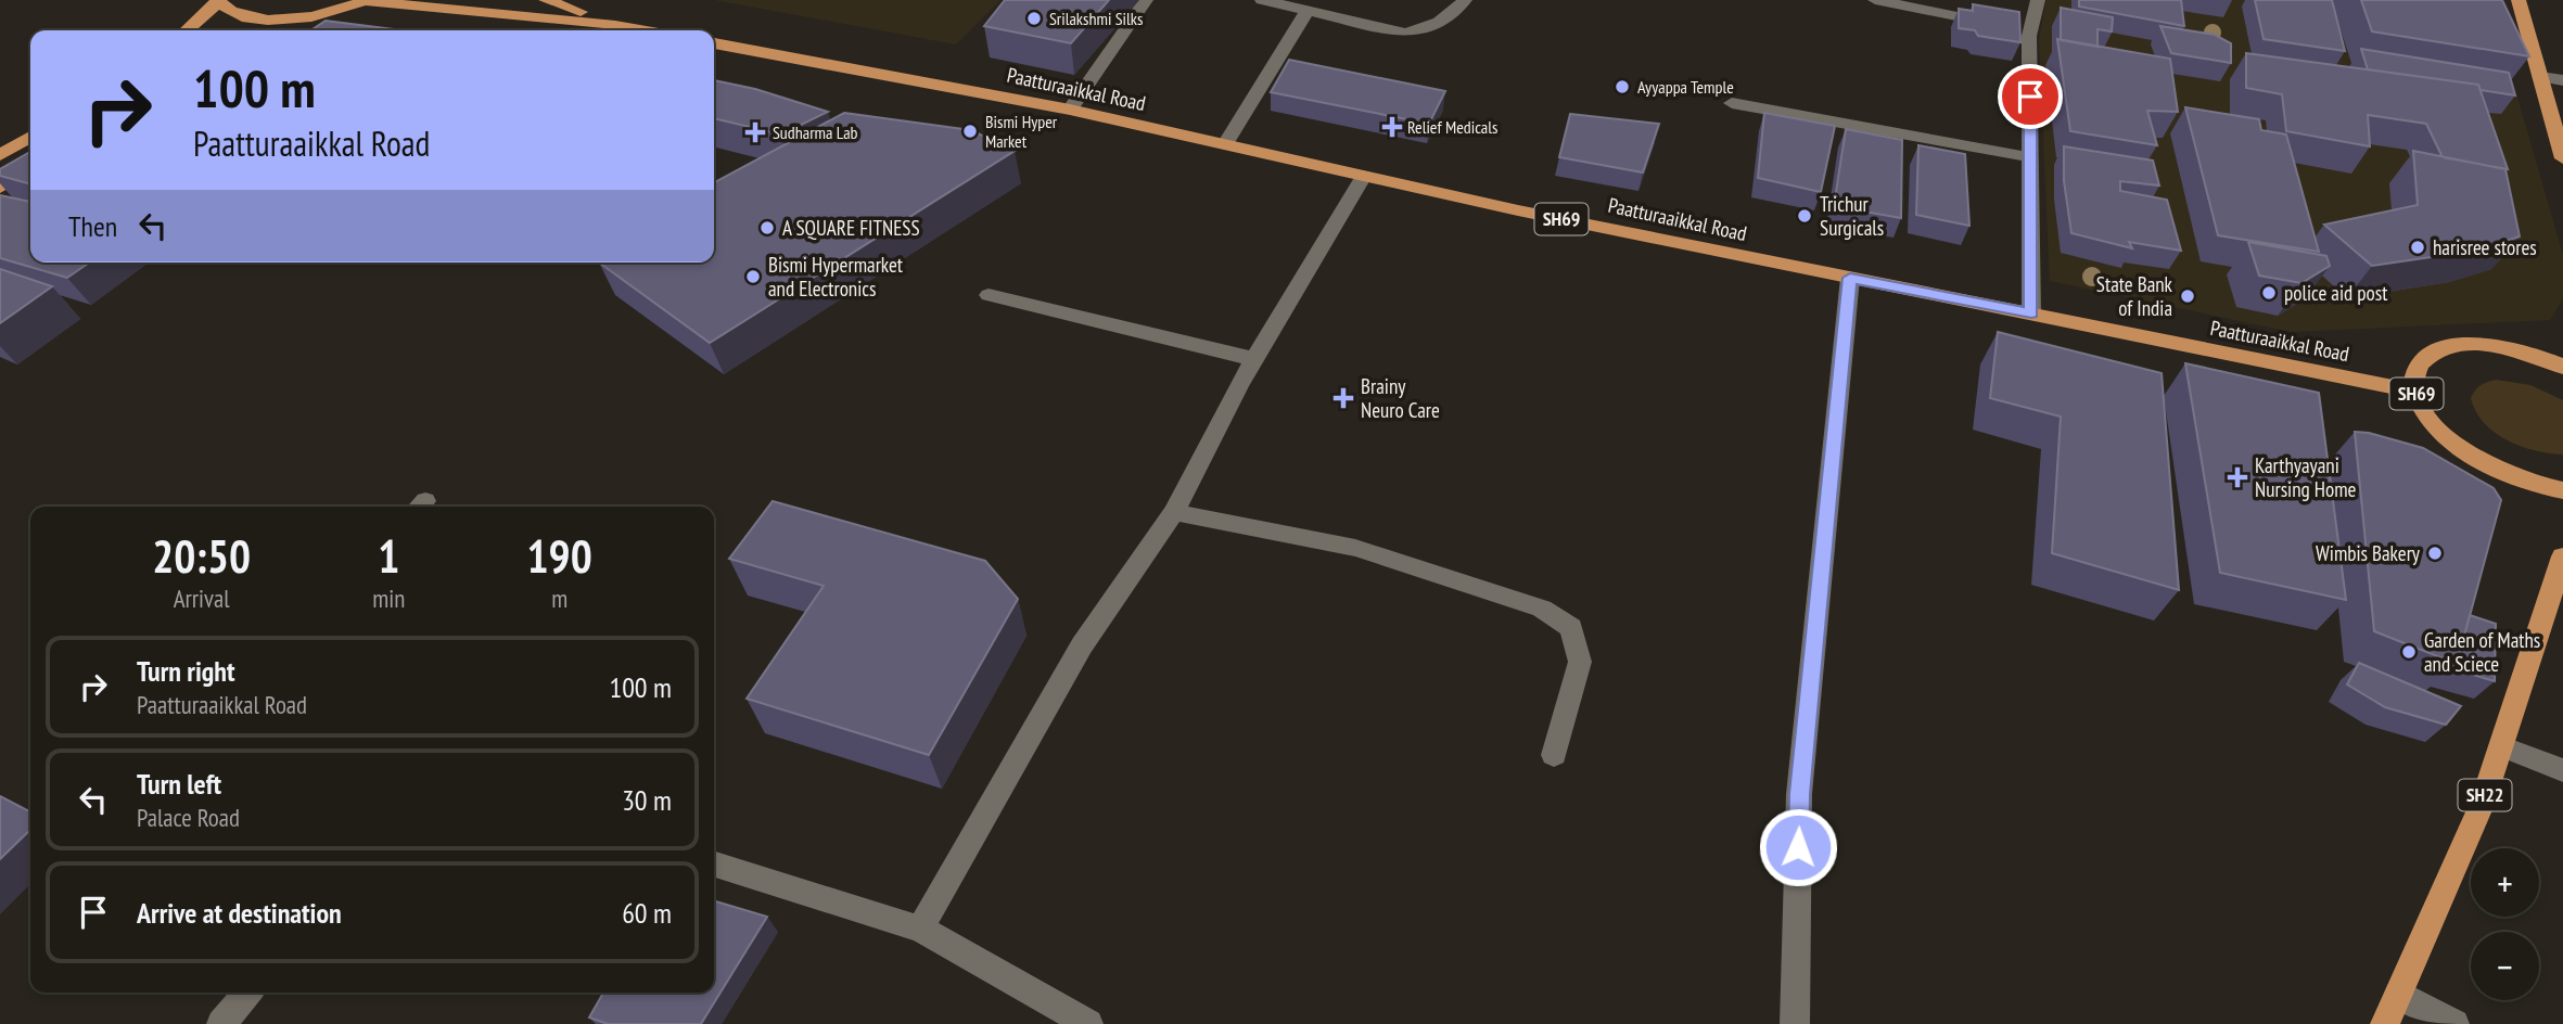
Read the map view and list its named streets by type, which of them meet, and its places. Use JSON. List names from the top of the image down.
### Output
{
  "streets": {
    "main road": ["Paatturaaikkal Road", "SH69", "SH22"]
  },
  "crossings": [
    ["Paatturaaikkal Road", "SH69"]
  ],
  "places": {
    "other": [
      "Srilakshmi Silks",
      "Ayyappa Temple",
      "Bismi Hyper Market",
      "Trichur Surgicals",
      "A SQUARE FITNESS",
      "harisree stores",
      "Bismi Hypermarket and Electronics",
      "police aid post",
      "State Bank of India",
      "Wimbis Bakery",
      "Garden of Maths and Sciece"
    ],
    "health": [
      "Relief Medicals",
      "Sudharma Lab",
      "Brainy Neuro Care",
      "Karthyayani Nursing Home"
    ]
  },
  "page": {
    "turn": ["100 m", "Paatturaaikkal Road"],
    "then": "Then",
    "eta": [
      "20:50",
      "Arrival",
      "1",
      "min",
      "190",
      "m"
    ],
    "list": [
      {
        "name": "Turn right",
        "note": "Paatturaaikkal Road",
        "value": "100 m"
      },
      {
        "name": "Turn left",
        "note": "Palace Road",
        "value": "30 m"
      },
      {
        "name": "Arrive at destination",
        "value": "60 m"
      }
    ],
    "map_buttons": ["+", "−"]
  }
}
